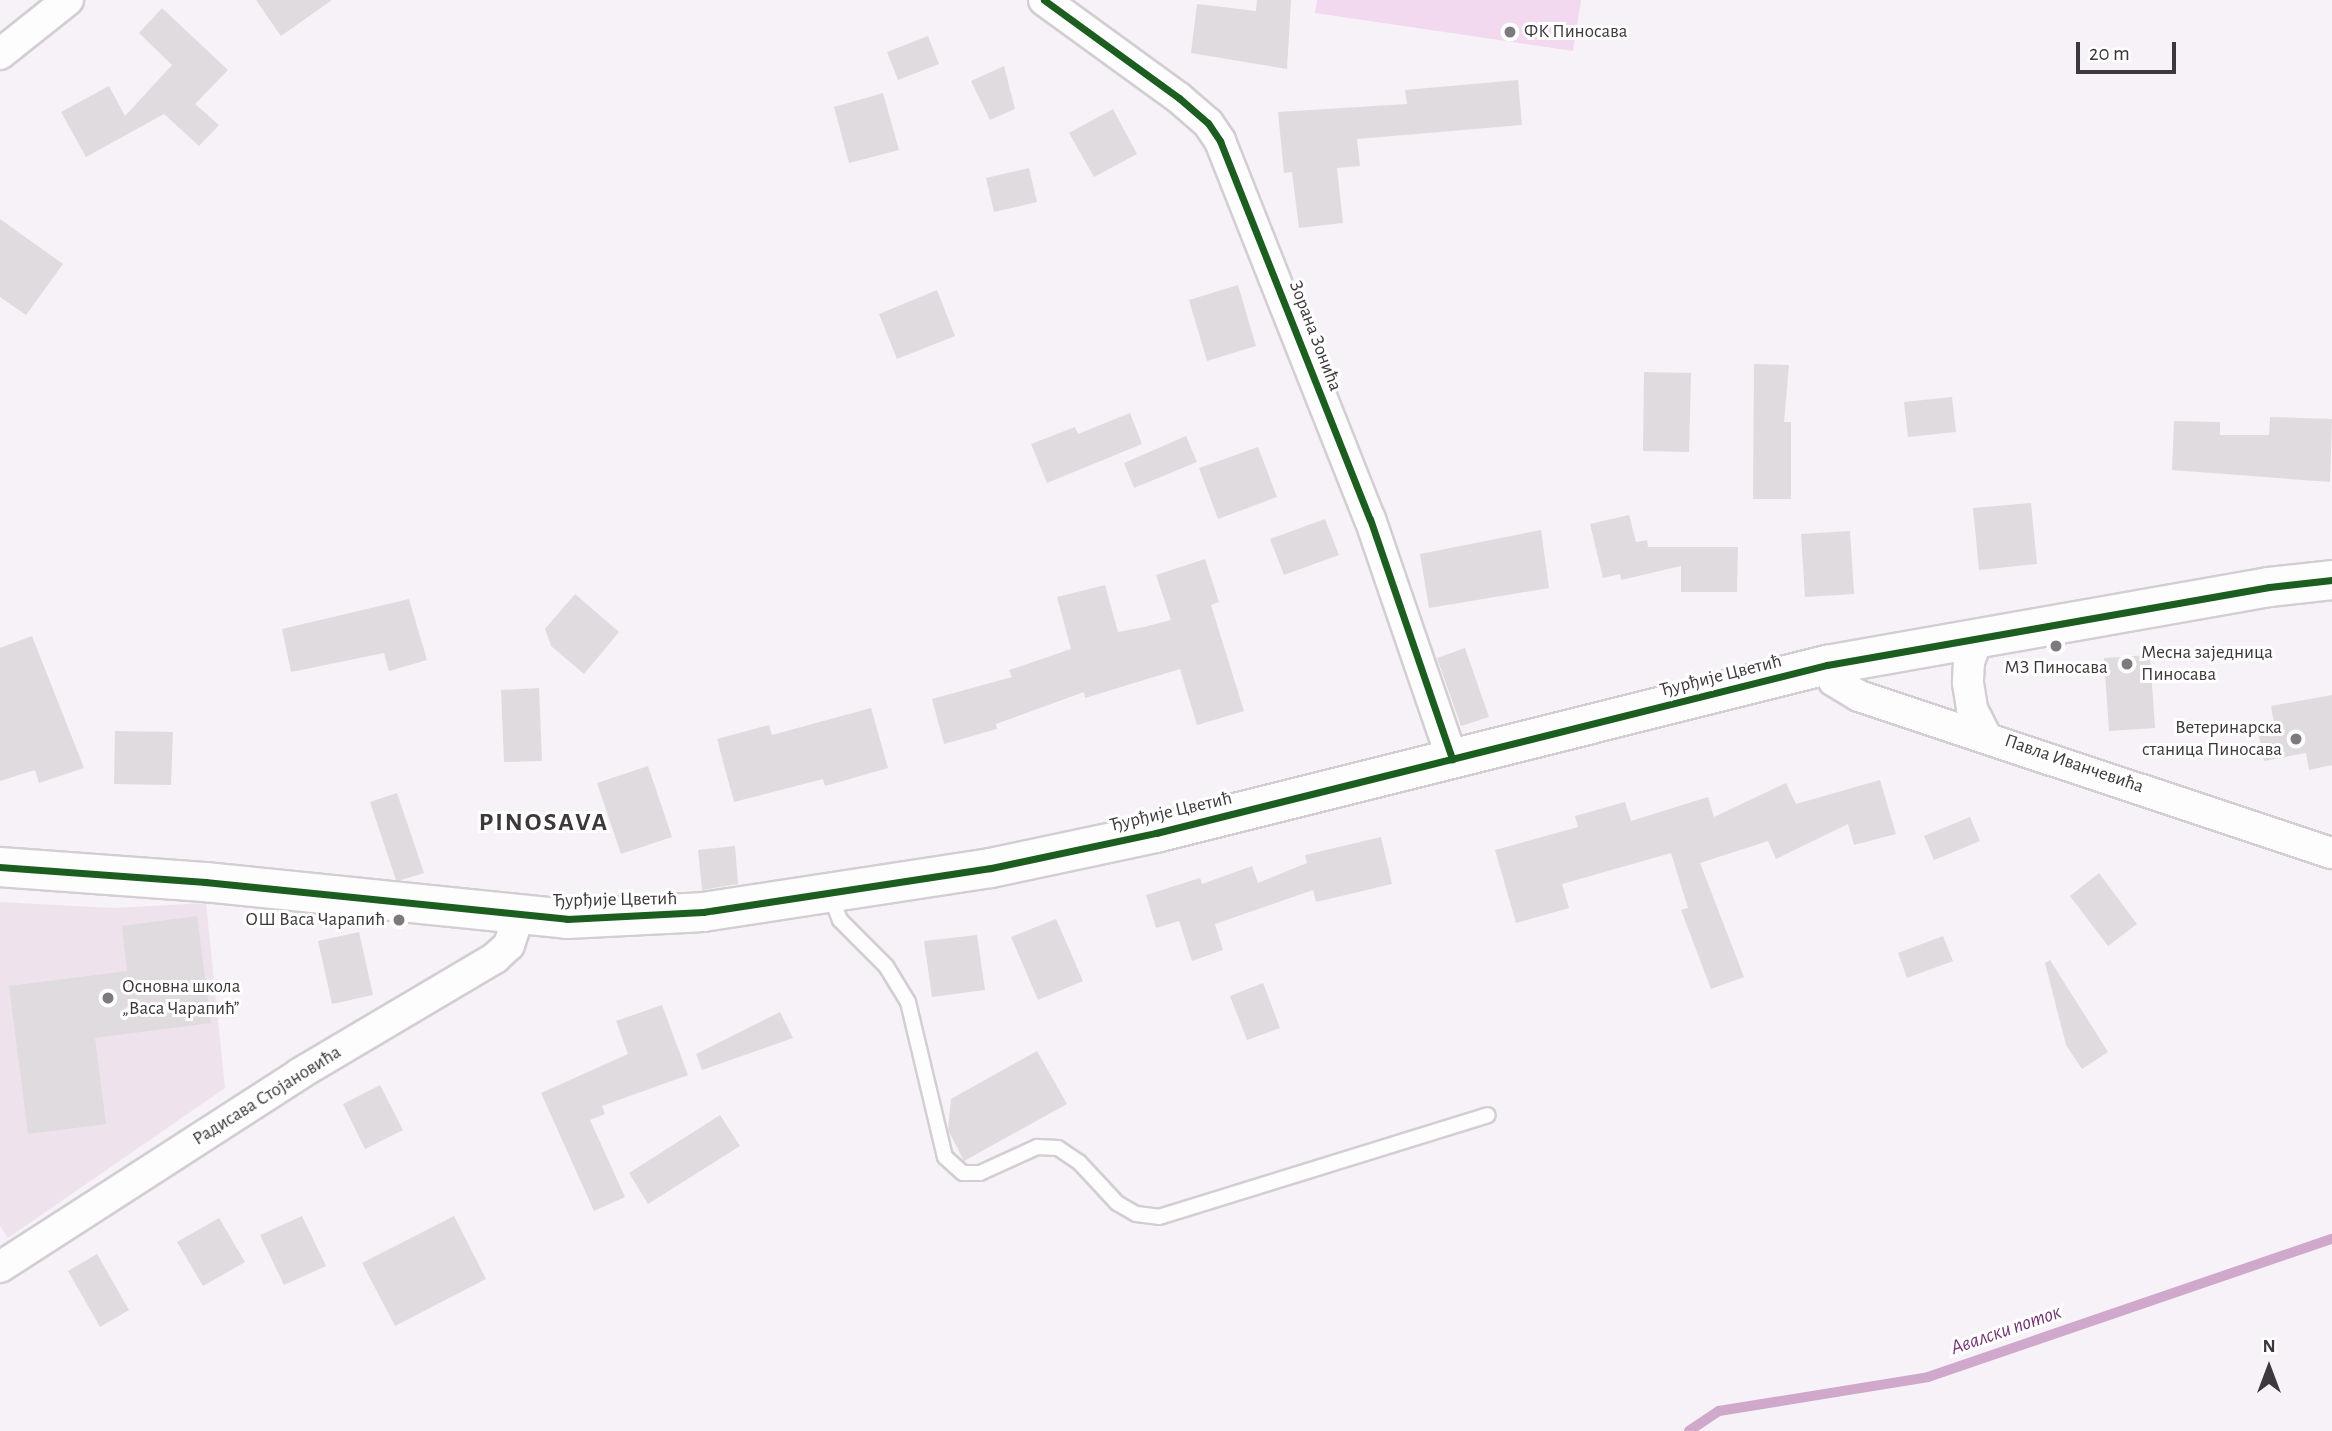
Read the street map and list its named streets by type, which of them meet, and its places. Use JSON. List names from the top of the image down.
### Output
{
  "streets": {
    "street": [
      "Зорана Зонића",
      "Ђурђије Цветић",
      "Павла Иванчевића",
      "Радисава Стојановића"
    ]
  },
  "crossings": [
    ["Зорана Зонића", "Ђурђије Цветић"],
    ["Ђурђије Цветић", "Павла Иванчевића"],
    ["Ђурђије Цветић", "Радисава Стојановића"]
  ],
  "districts": ["PINOSAVA"],
  "water": ["Авалски поток"],
  "places": [
    "ФК Пиносава",
    "МЗ Пиносава",
    "Месна заједница Пиносава",
    "Ветеринарска станица Пиносава",
    "ОШ Васа Чарапић",
    "Основна школа „Васа Чарапић”"
  ],
  "scale_bar": "20 m",
  "north": "top"
}
